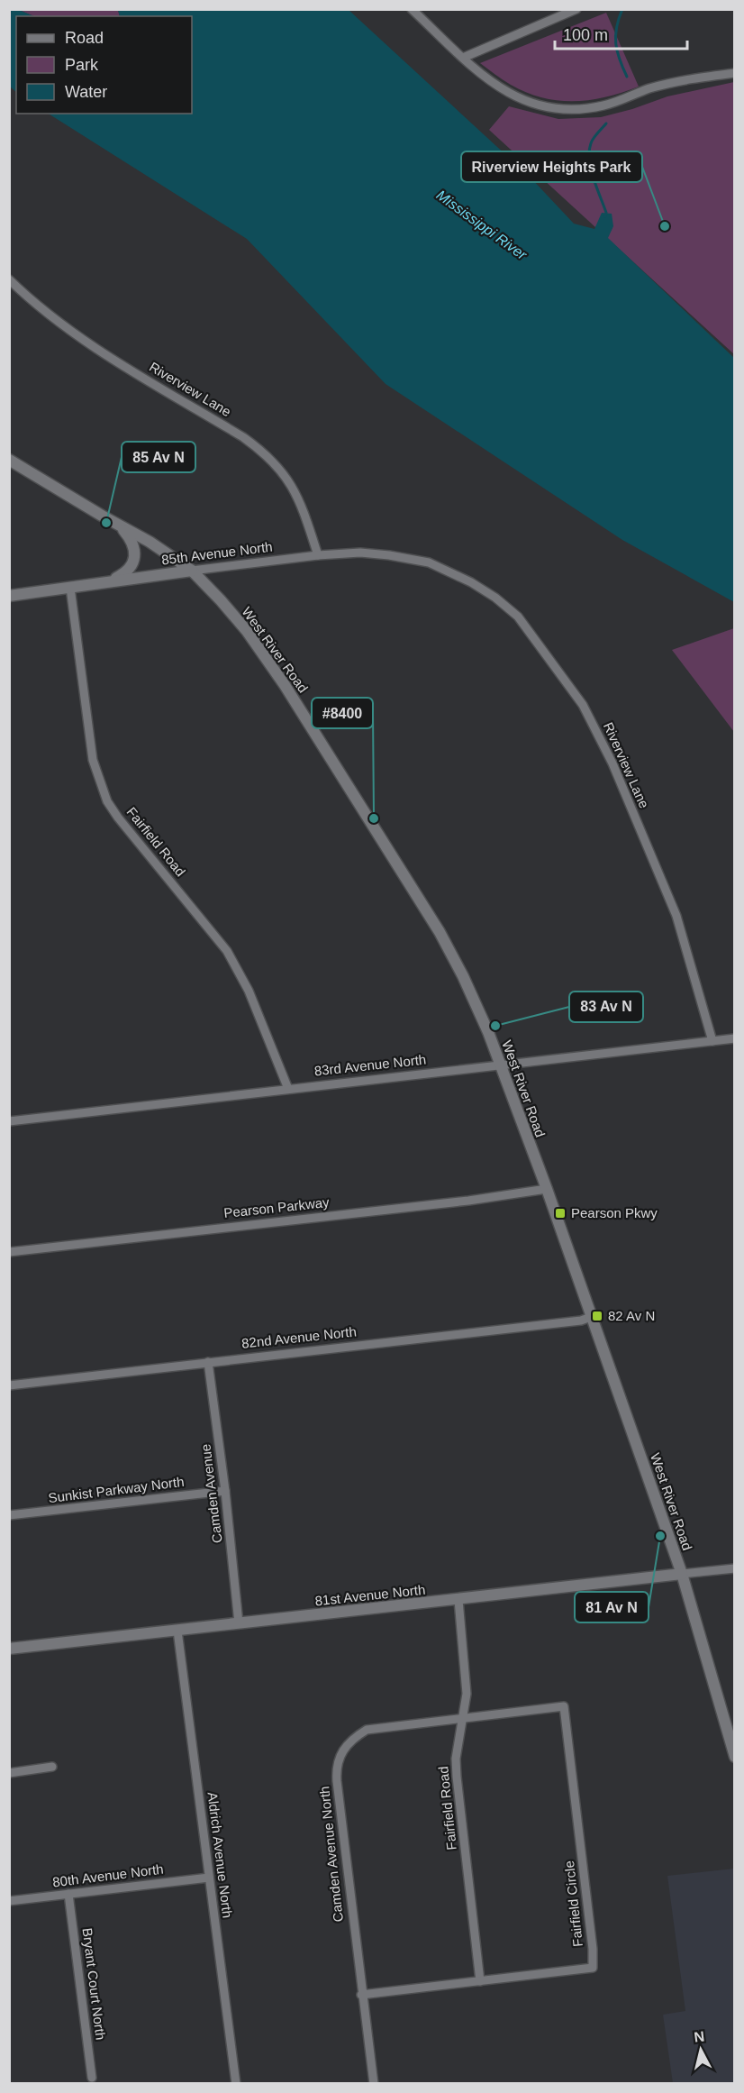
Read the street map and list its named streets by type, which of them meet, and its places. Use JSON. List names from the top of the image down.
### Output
{
  "streets": {
    "street": [
      "Riverview Lane",
      "85th Avenue North",
      "West River Road",
      "Fairfield Road",
      "83rd Avenue North",
      "Pearson Parkway",
      "82nd Avenue North",
      "Sunkist Parkway North",
      "Camden Avenue",
      "81st Avenue North",
      "Camden Avenue North",
      "Aldrich Avenue North",
      "80th Avenue North",
      "Fairfield Circle",
      "Bryant Court North"
    ]
  },
  "crossings": [
    ["Riverview Lane", "85th Avenue North"],
    ["Riverview Lane", "83rd Avenue North"],
    ["85th Avenue North", "West River Road"],
    ["85th Avenue North", "Fairfield Road"],
    ["West River Road", "83rd Avenue North"],
    ["West River Road", "Pearson Parkway"],
    ["West River Road", "82nd Avenue North"],
    ["West River Road", "81st Avenue North"],
    ["Fairfield Road", "83rd Avenue North"],
    ["Fairfield Road", "81st Avenue North"],
    ["Fairfield Road", "Camden Avenue North"],
    ["Fairfield Road", "Fairfield Circle"],
    ["82nd Avenue North", "Camden Avenue"],
    ["Sunkist Parkway North", "Camden Avenue"],
    ["Camden Avenue", "81st Avenue North"],
    ["81st Avenue North", "Aldrich Avenue North"],
    ["Camden Avenue North", "Fairfield Circle"],
    ["Aldrich Avenue North", "80th Avenue North"],
    ["80th Avenue North", "Bryant Court North"]
  ],
  "water": ["Mississippi River"],
  "places": {
    "other": [
      "Riverview Heights Park",
      "85 Av N",
      "#8400",
      "83 Av N",
      "81 Av N"
    ],
    "transit": ["Pearson Pkwy", "82 Av N"]
  },
  "legend": ["Road", "Park", "Water"],
  "scale_bar": "100 m",
  "north": "top"
}
